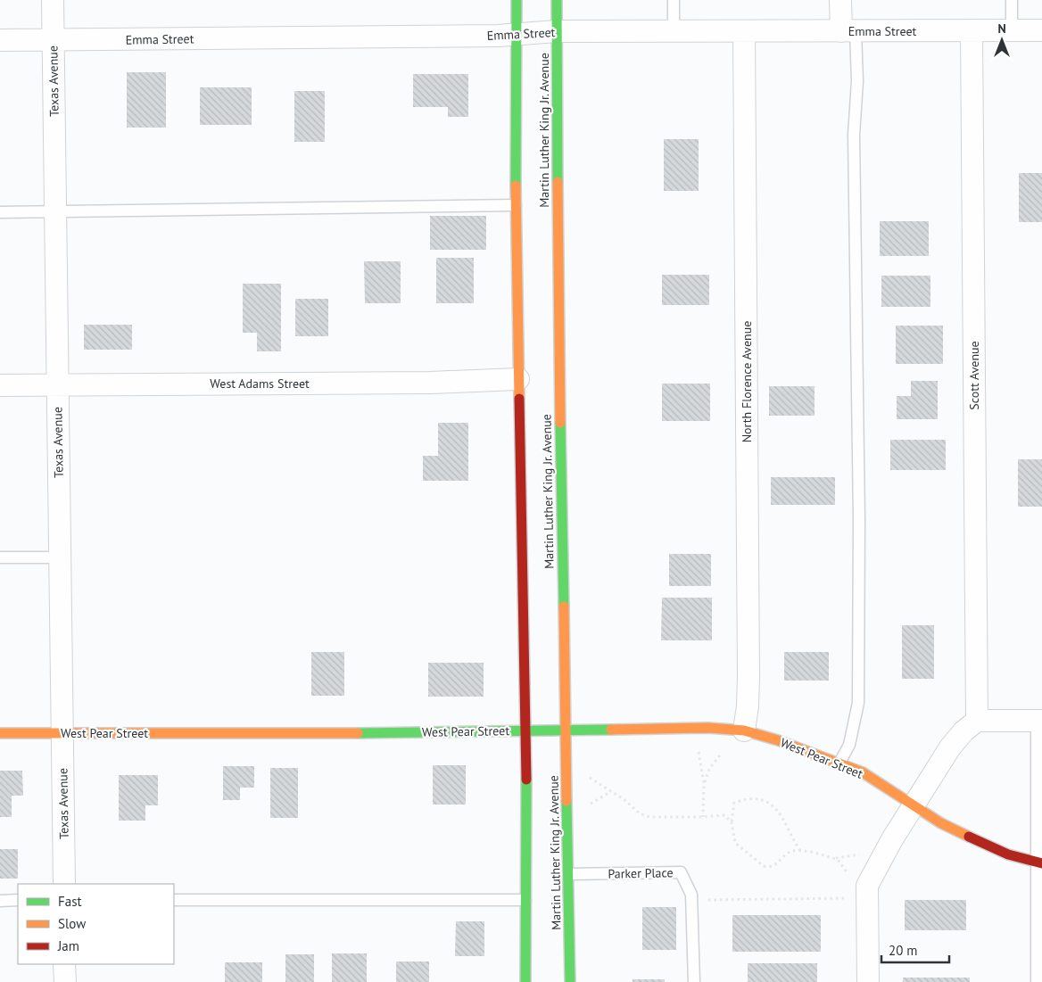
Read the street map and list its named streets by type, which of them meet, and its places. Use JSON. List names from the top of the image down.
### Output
{
  "streets": {
    "main road": ["Martin Luther King Jr. Avenue", "West Pear Street"],
    "street": [
      "Emma Street",
      "Texas Avenue",
      "Scott Avenue",
      "North Florence Avenue",
      "West Adams Street"
    ],
    "lane": ["Parker Place"]
  },
  "crossings": [
    ["Emma Street", "Texas Avenue"],
    ["Emma Street", "Martin Luther King Jr. Avenue"],
    ["Emma Street", "Scott Avenue"],
    ["Emma Street", "North Florence Avenue"],
    ["Texas Avenue", "West Adams Street"],
    ["Texas Avenue", "West Pear Street"],
    ["Martin Luther King Jr. Avenue", "West Pear Street"],
    ["Martin Luther King Jr. Avenue", "Parker Place"],
    ["North Florence Avenue", "West Pear Street"]
  ],
  "legend": ["Fast", "Slow", "Jam"],
  "scale_bar": "20 m",
  "north": "top"
}
